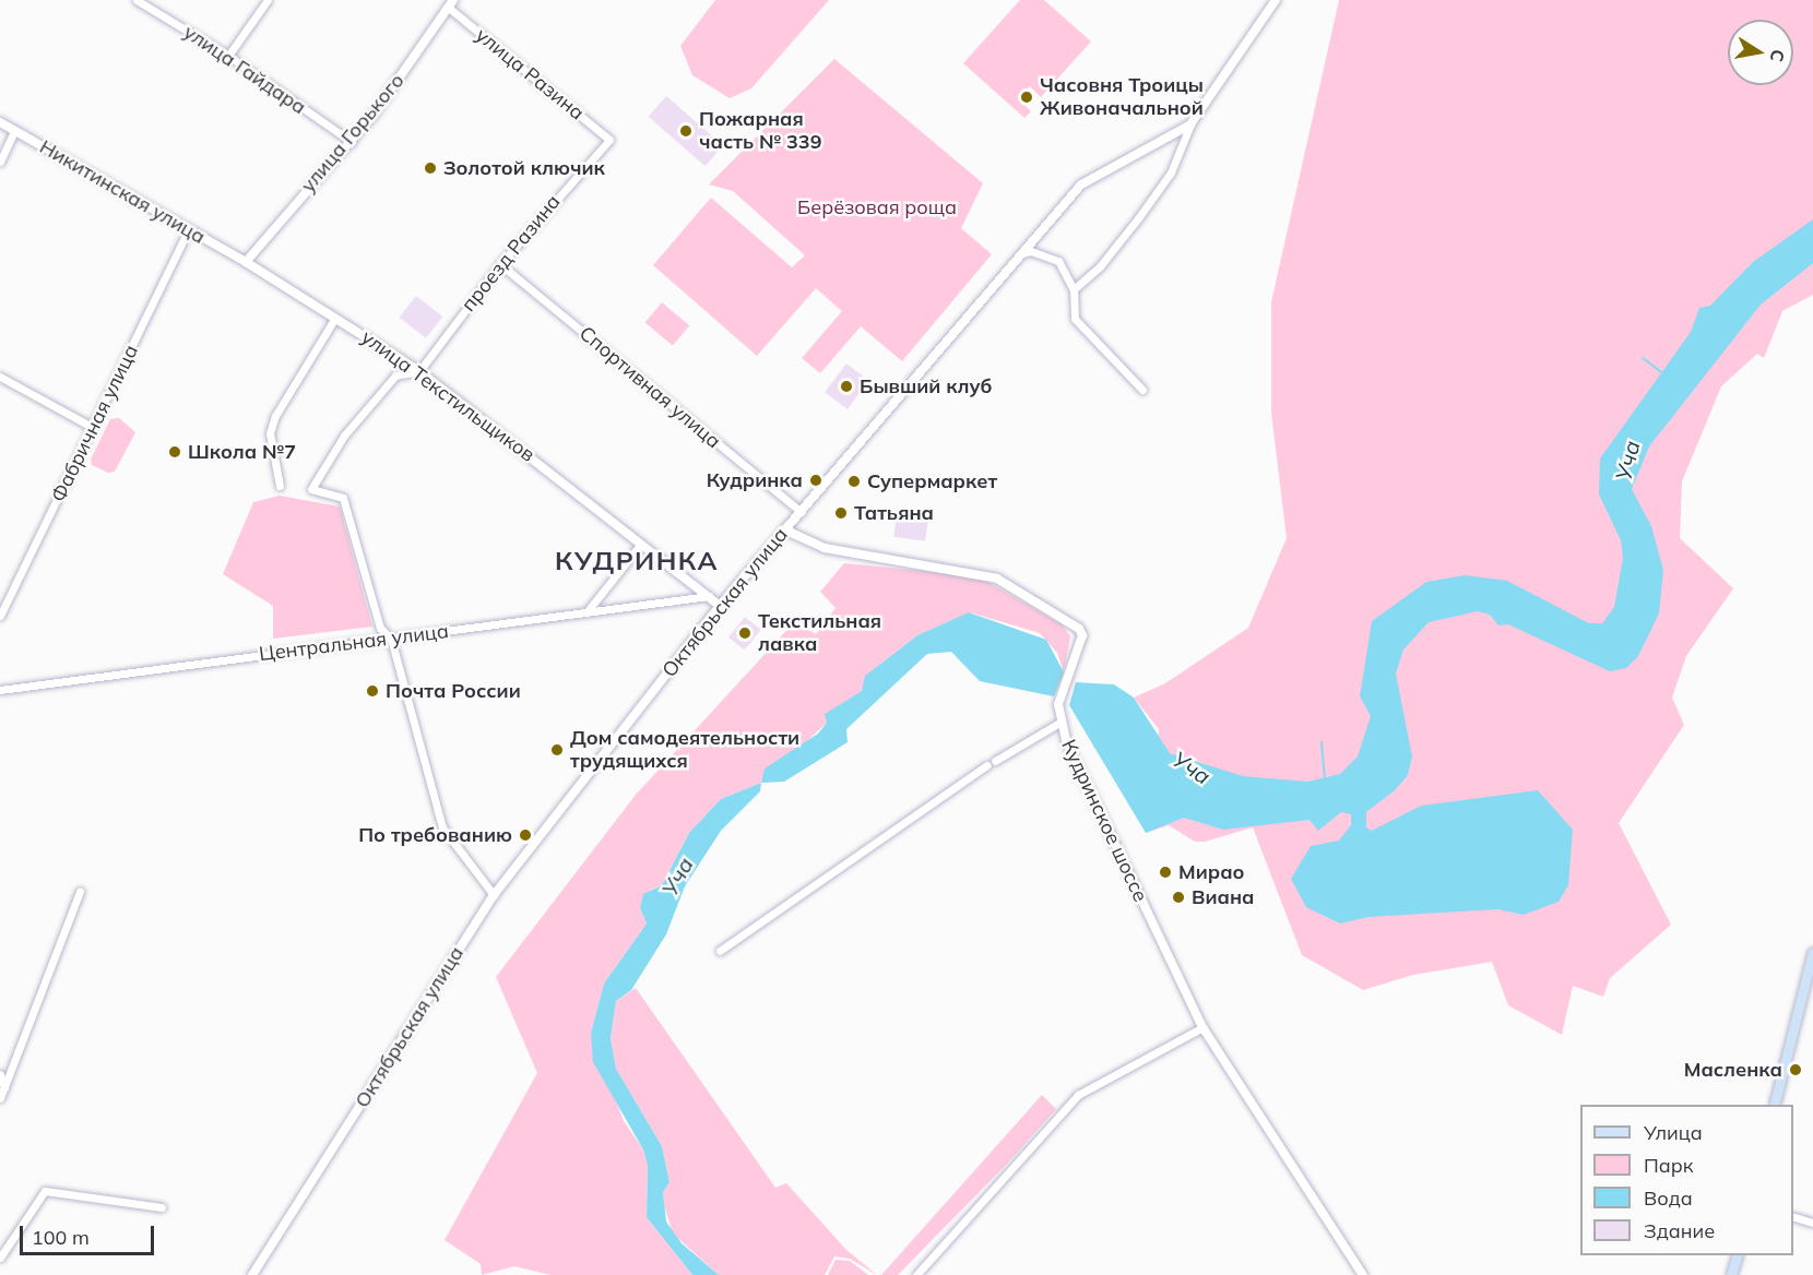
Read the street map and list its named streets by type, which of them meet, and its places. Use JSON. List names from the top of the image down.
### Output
{
  "streets": {
    "street": [
      "улица Гайдара",
      "улица Разина",
      "улица Горького",
      "Никитинская улица",
      "проезд Разина",
      "Спортивная улица",
      "улица Текстильщиков",
      "Фабричная улица",
      "Октябрьская улица",
      "Центральная улица",
      "Кудринское шоссе"
    ]
  },
  "crossings": [
    ["улица Гайдара", "улица Горького"],
    ["улица Разина", "улица Горького"],
    ["улица Разина", "проезд Разина"],
    ["улица Горького", "Никитинская улица"],
    ["улица Горького", "улица Текстильщиков"],
    ["Никитинская улица", "улица Текстильщиков"],
    ["Никитинская улица", "Фабричная улица"],
    ["проезд Разина", "Спортивная улица"],
    ["проезд Разина", "улица Текстильщиков"],
    ["Спортивная улица", "Октябрьская улица"],
    ["улица Текстильщиков", "Октябрьская улица"],
    ["улица Текстильщиков", "Центральная улица"],
    ["Октябрьская улица", "Кудринское шоссе"]
  ],
  "districts": ["КУДРИНКА"],
  "water": ["Уча"],
  "parks": ["Берёзовая роща"],
  "places": [
    "Часовня Троицы Живоначальной",
    "Пожарная часть № 339",
    "Золотой ключик",
    "Бывший клуб",
    "Школа №7",
    "Кудринка",
    "Супермаркет",
    "Татьяна",
    "Текстильная лавка",
    "Почта России",
    "Дом самодеятельности трудящихся",
    "По требованию",
    "Мирао",
    "Виана",
    "Масленка"
  ],
  "legend": [
    "Улица",
    "Парк",
    "Вода",
    "Здание"
  ],
  "scale_bar": "100 m",
  "north": "right"
}
